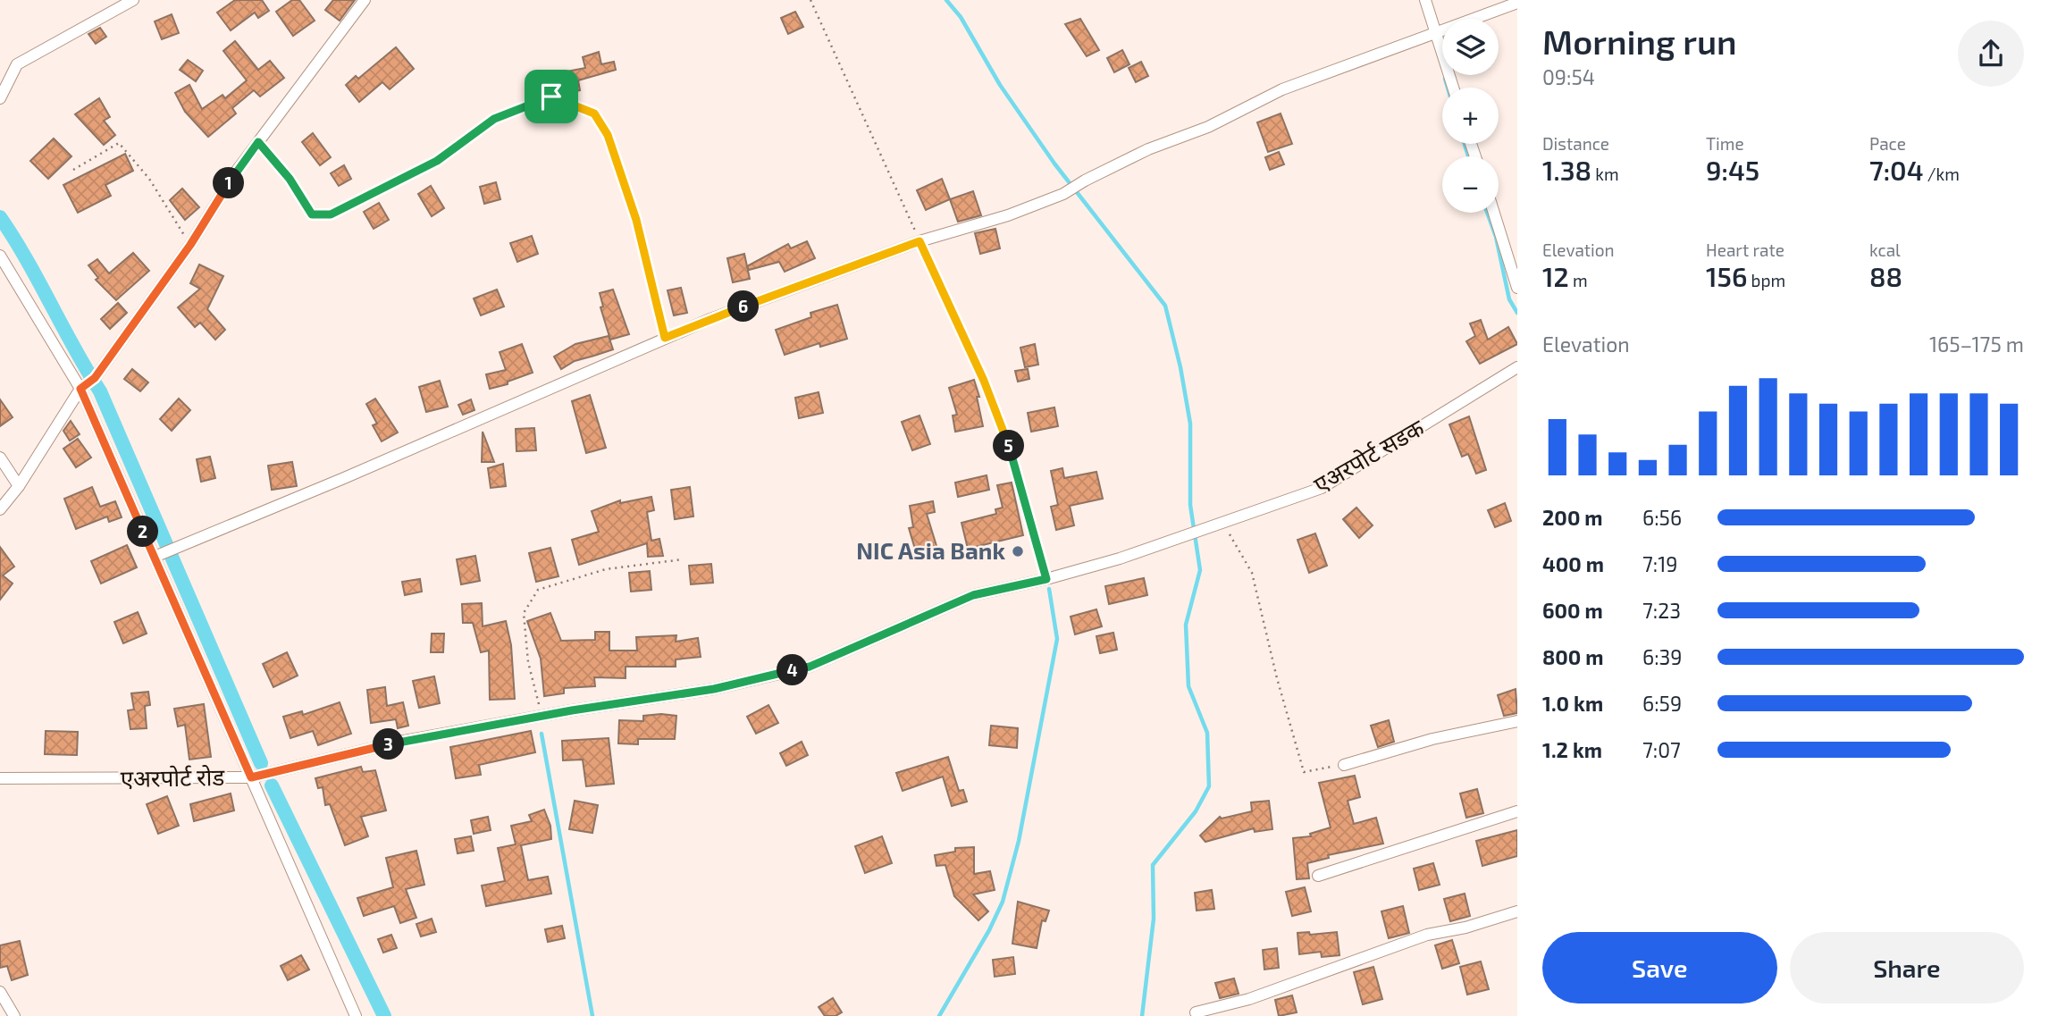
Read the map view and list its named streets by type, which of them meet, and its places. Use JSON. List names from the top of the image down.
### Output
{
  "streets": {
    "street": ["एअरपोर्ट सडक", "एअरपोर्ट रोड"]
  },
  "crossings": [
    ["एअरपोर्ट सडक", "एअरपोर्ट रोड"]
  ],
  "places": ["NIC Asia Bank"],
  "page": {
    "heading": ["Morning run", "09:54"],
    "map_buttons": ["+", "−"],
    "stats": [
      ["Distance", "1.38 km"],
      ["Time", "9:45"],
      ["Pace", "7:04 /km"],
      ["Elevation", "12 m"],
      ["Heart rate", "156 bpm"],
      ["kcal", "88"]
    ],
    "pins": [
      "1",
      "6",
      "5",
      "2",
      "4",
      "3"
    ],
    "chart": ["Elevation", "165–175 m"],
    "list": [
      {
        "name": "200 m",
        "note": "6:56"
      },
      {
        "name": "400 m",
        "note": "7:19"
      },
      {
        "name": "600 m",
        "note": "7:23"
      },
      {
        "name": "800 m",
        "note": "6:39"
      },
      {
        "name": "1.0 km",
        "note": "6:59"
      },
      {
        "name": "1.2 km",
        "note": "7:07"
      }
    ],
    "buttons": ["Save", "Share"]
  }
}
